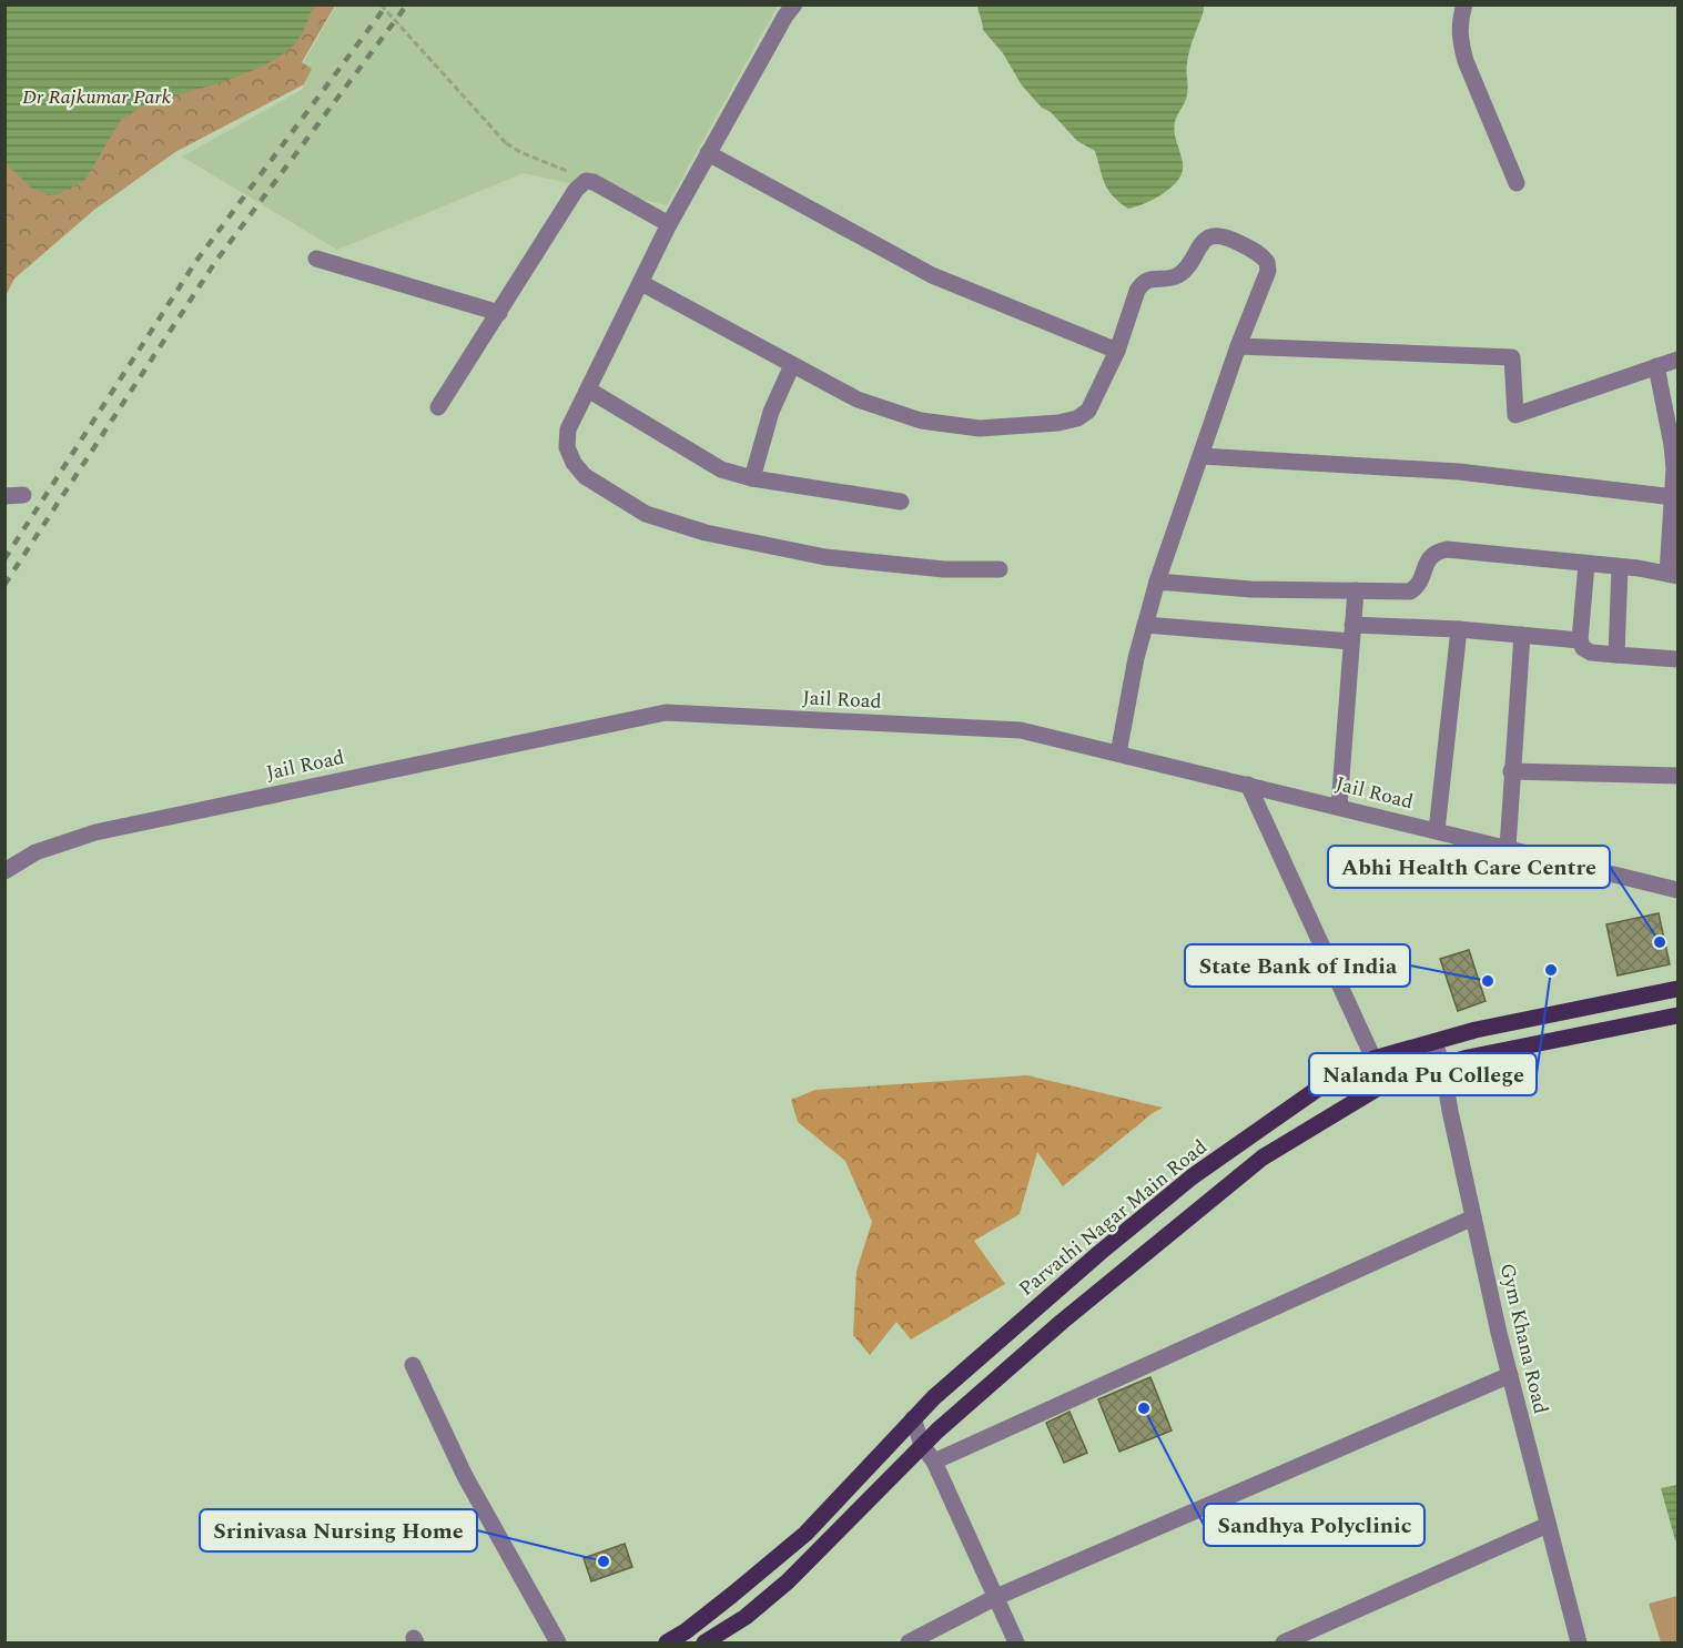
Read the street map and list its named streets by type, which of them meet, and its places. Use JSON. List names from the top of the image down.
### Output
{
  "streets": {
    "main road": ["Parvathi Nagar Main Road"],
    "street": ["Jail Road", "Gym Khana Road"]
  },
  "crossings": [
    ["Parvathi Nagar Main Road", "Gym Khana Road"]
  ],
  "parks": ["Dr Rajkumar Park"],
  "places": [
    "Abhi Health Care Centre",
    "Nalanda Pu College",
    "State Bank of India",
    "Sandhya Polyclinic",
    "Srinivasa Nursing Home"
  ]
}
